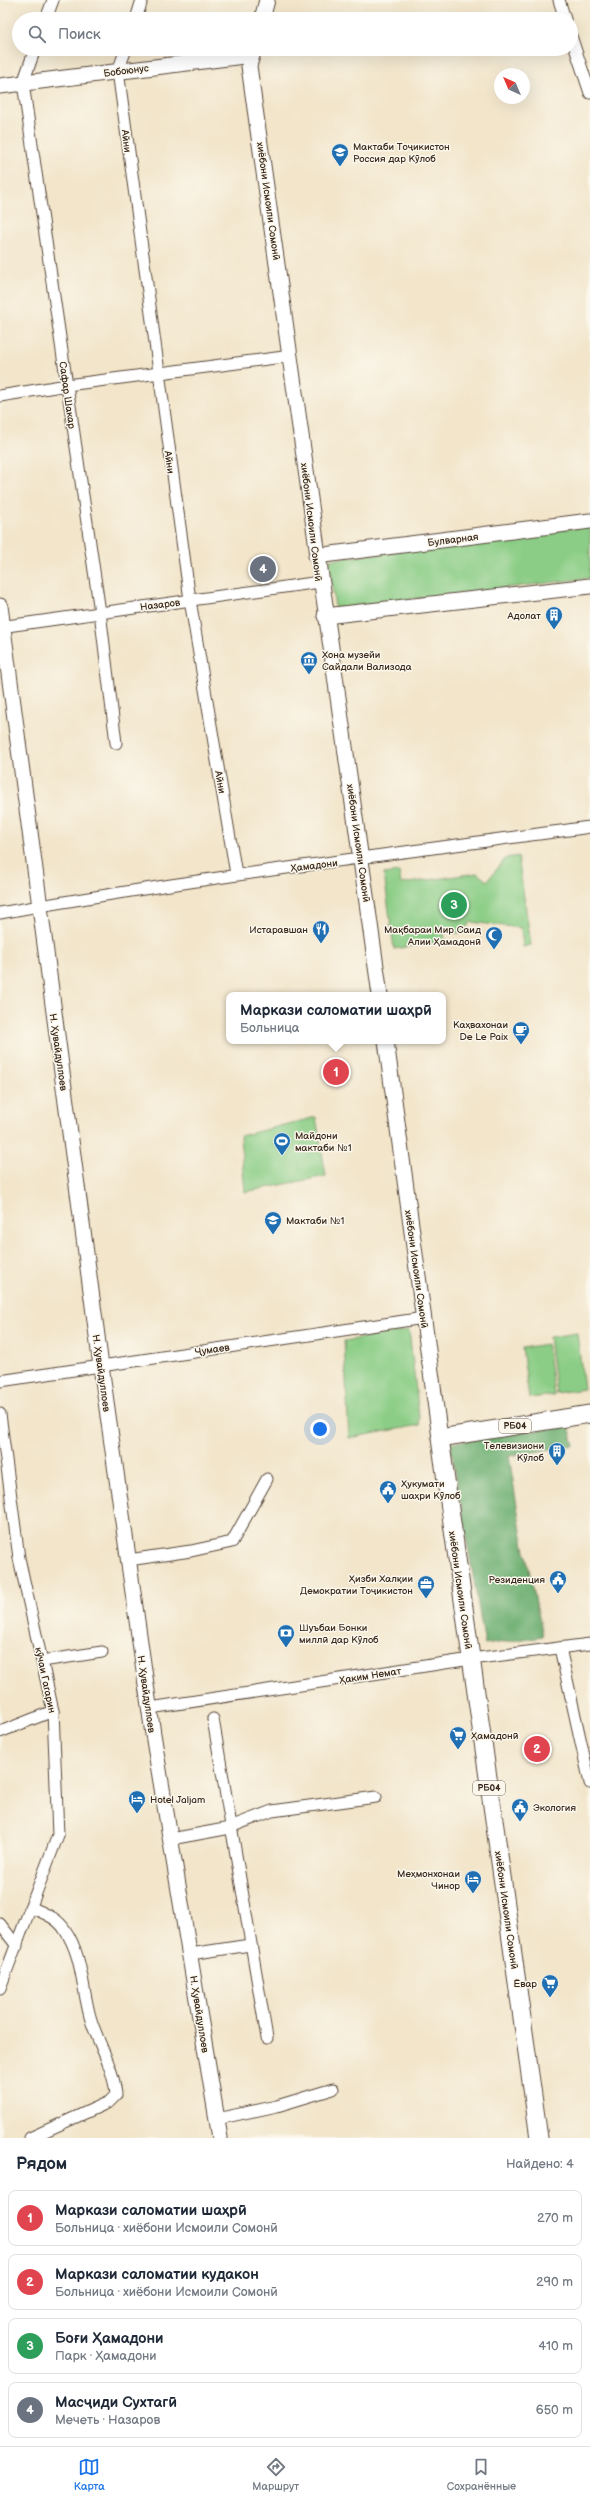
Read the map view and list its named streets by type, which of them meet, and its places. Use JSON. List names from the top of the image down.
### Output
{
  "streets": {
    "main road": ["хиёбони Исмоили Сомонӣ", "РБ04"],
    "street": [
      "Бобоюнус",
      "Айни",
      "Сафар Шакар",
      "Булварная",
      "Назаров",
      "Ҳамадони",
      "Н. Ҳувайдуллоев",
      "Ҷумаев",
      "Ҳаким Немат",
      "кӯчаи Гагарин"
    ]
  },
  "crossings": [
    ["Бобоюнус", "Айни"],
    ["Бобоюнус", "Сафар Шакар"],
    ["Айни", "Назаров"],
    ["Айни", "Ҳамадони"],
    ["хиёбони Исмоили Сомонӣ", "Булварная"],
    ["хиёбони Исмоили Сомонӣ", "Назаров"],
    ["хиёбони Исмоили Сомонӣ", "Ҳамадони"],
    ["хиёбони Исмоили Сомонӣ", "Ҷумаев"],
    ["хиёбони Исмоили Сомонӣ", "РБ04"],
    ["хиёбони Исмоили Сомонӣ", "Ҳаким Немат"],
    ["Сафар Шакар", "Назаров"],
    ["Назаров", "Н. Ҳувайдуллоев"],
    ["Ҳамадони", "Н. Ҳувайдуллоев"],
    ["Н. Ҳувайдуллоев", "Ҷумаев"],
    ["Н. Ҳувайдуллоев", "Ҳаким Немат"]
  ],
  "places": {
    "school or university": ["Мактаби Тоҷикистон Россия дар Кӯлоб", "Мактаби №1"],
    "building": ["Адолат", "Телевизиони Кӯлоб"],
    "museum": ["Хона музейи Сайдали Вализода"],
    "restaurant": ["Истаравшан"],
    "mosque": ["Мақбараи Мир Саид Алии Ҳамадонӣ"],
    "cafe": ["Каҳвахонаи De Le Paix"],
    "sports": ["Майдони мактаби №1"],
    "public building": ["Ҳукумати шаҳри Кӯлоб", "Резиденция", "Экология"],
    "office": ["Ҳизби Халқии Демократии Тоҷикистон"],
    "bank": ["Шуъбаи Бонки миллӣ дар Кӯлоб"],
    "supermarket": ["Ҳамадонӣ", "Ёвар"],
    "hotel": ["Hotel Jaljam", "Меҳмонхонаи Чинор"]
  },
  "north": "top left",
  "page": {
    "search": "Поиск",
    "pins": [
      "4",
      "3",
      "1",
      "2"
    ],
    "popup": ["Маркази саломатии шаҳрӣ", "Больница"],
    "heading": ["Рядом", "Найдено: 4"],
    "list": [
      {
        "mark": "1",
        "name": "Маркази саломатии шаҳрӣ",
        "note": "Больница · хиёбони Исмоили Сомонӣ",
        "value": "270 m"
      },
      {
        "mark": "2",
        "name": "Маркази саломатии кудакон",
        "note": "Больница · хиёбони Исмоили Сомонӣ",
        "value": "290 m"
      },
      {
        "mark": "3",
        "name": "Боғи Ҳамадони",
        "note": "Парк · Ҳамадони",
        "value": "410 m"
      },
      {
        "mark": "4",
        "name": "Масҷиди Сухтагӣ",
        "note": "Мечеть · Назаров",
        "value": "650 m"
      }
    ],
    "nav": ["Карта", "Маршрут", "Сохранённые"]
  }
}
